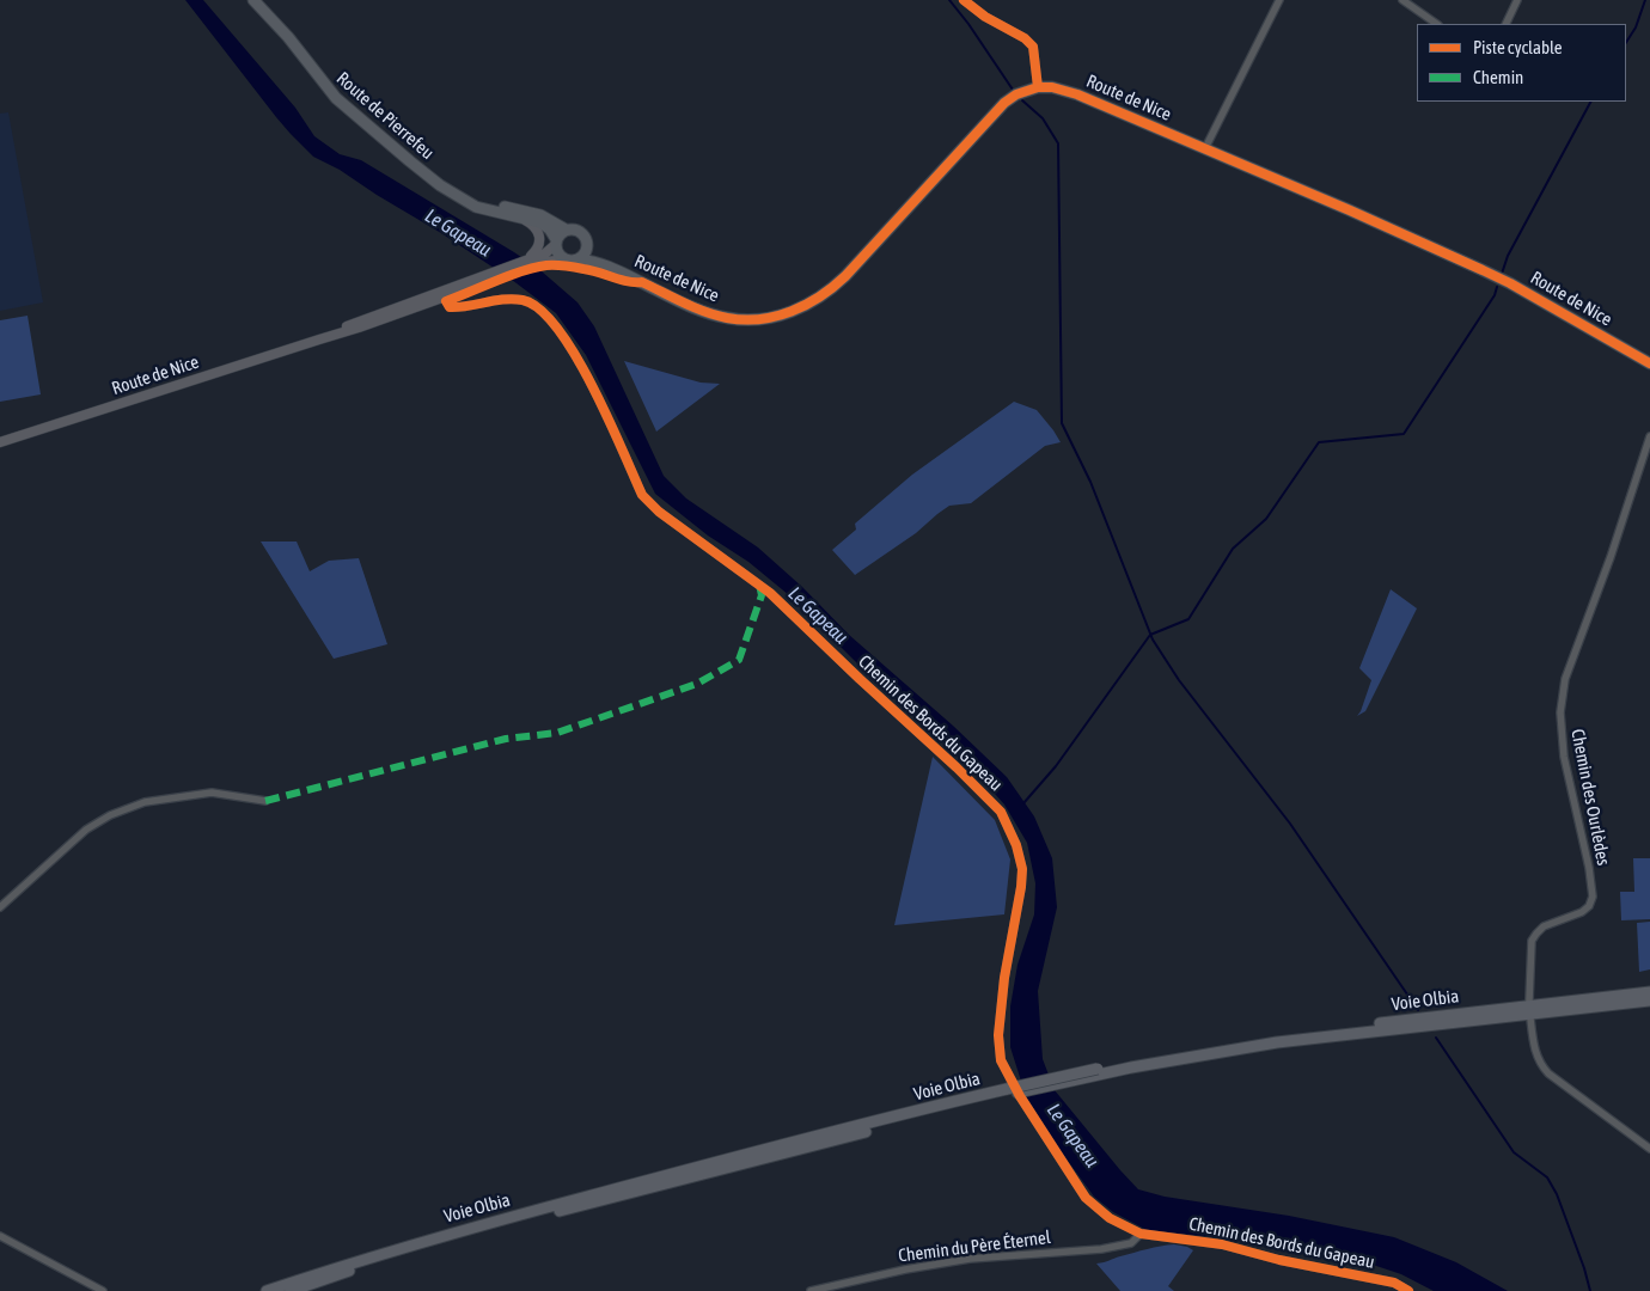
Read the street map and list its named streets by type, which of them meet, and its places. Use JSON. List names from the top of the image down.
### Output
{
  "streets": {
    "highway": ["Voie Olbia"],
    "main road": ["Route de Nice", "Route de Pierrefeu"],
    "street": ["Chemin des Bords du Gapeau", "Chemin des Ourlèdes", "Chemin du Père Éternel"]
  },
  "crossings": [
    ["Chemin des Bords du Gapeau", "Chemin du Père Éternel"]
  ],
  "water": ["Le Gapeau"],
  "legend": ["Piste cyclable", "Chemin"]
}
